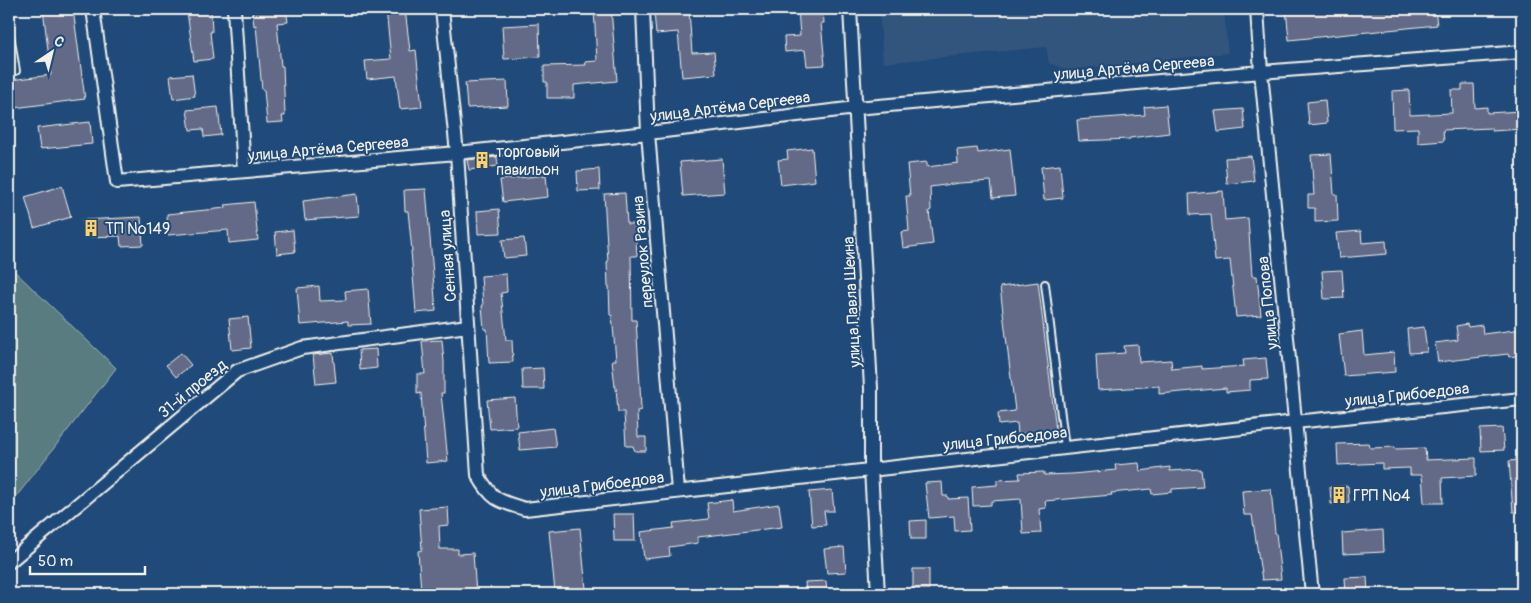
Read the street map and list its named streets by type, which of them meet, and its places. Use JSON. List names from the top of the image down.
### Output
{
  "streets": {
    "street": [
      "улица Артёма Сергеева",
      "переулок Разина",
      "Сенная улица",
      "улица Павла Шеина",
      "улица Попова",
      "31-й проезд",
      "улица Грибоедова"
    ]
  },
  "crossings": [
    ["улица Артёма Сергеева", "переулок Разина"],
    ["улица Артёма Сергеева", "Сенная улица"],
    ["улица Артёма Сергеева", "улица Павла Шеина"],
    ["улица Артёма Сергеева", "улица Попова"],
    ["переулок Разина", "улица Грибоедова"],
    ["Сенная улица", "31-й проезд"],
    ["Сенная улица", "улица Грибоедова"],
    ["улица Павла Шеина", "улица Грибоедова"],
    ["улица Попова", "улица Грибоедова"]
  ],
  "places": {
    "building": ["торговый павильон", "ТП №149", "ГРП №4"]
  },
  "scale_bar": "50 m",
  "north": "top right"
}
